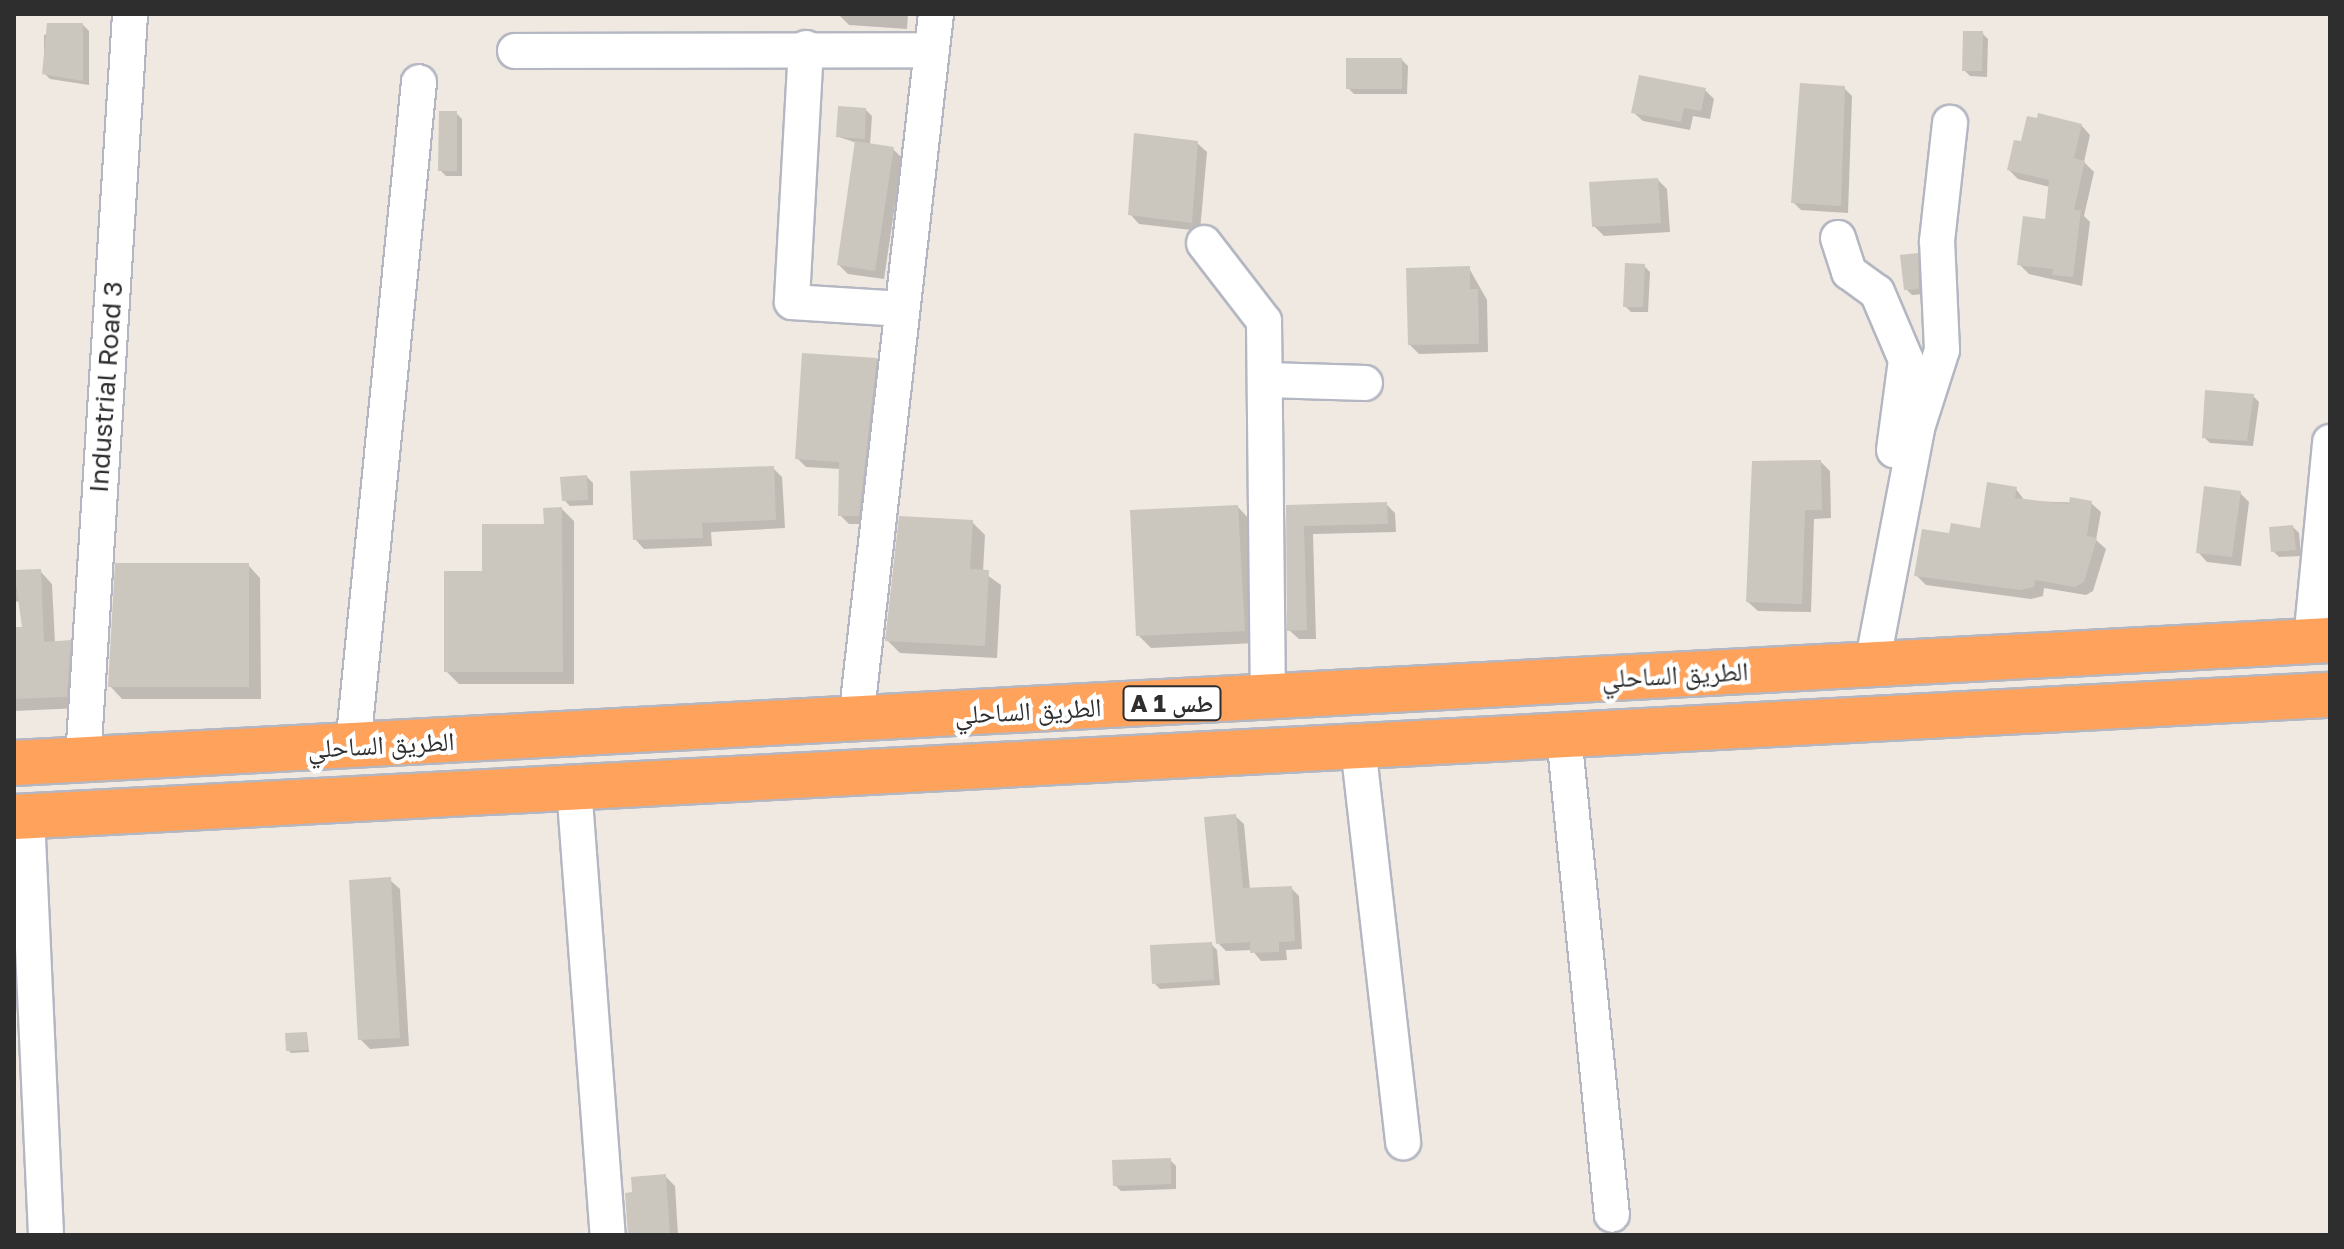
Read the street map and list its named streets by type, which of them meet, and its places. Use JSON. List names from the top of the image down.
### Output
{
  "streets": {
    "highway": ["الطريق الساحلي", "A 1 طس"],
    "street": ["Industrial Road 3"]
  },
  "crossings": [
    ["Industrial Road 3", "الطريق الساحلي"]
  ]
}
